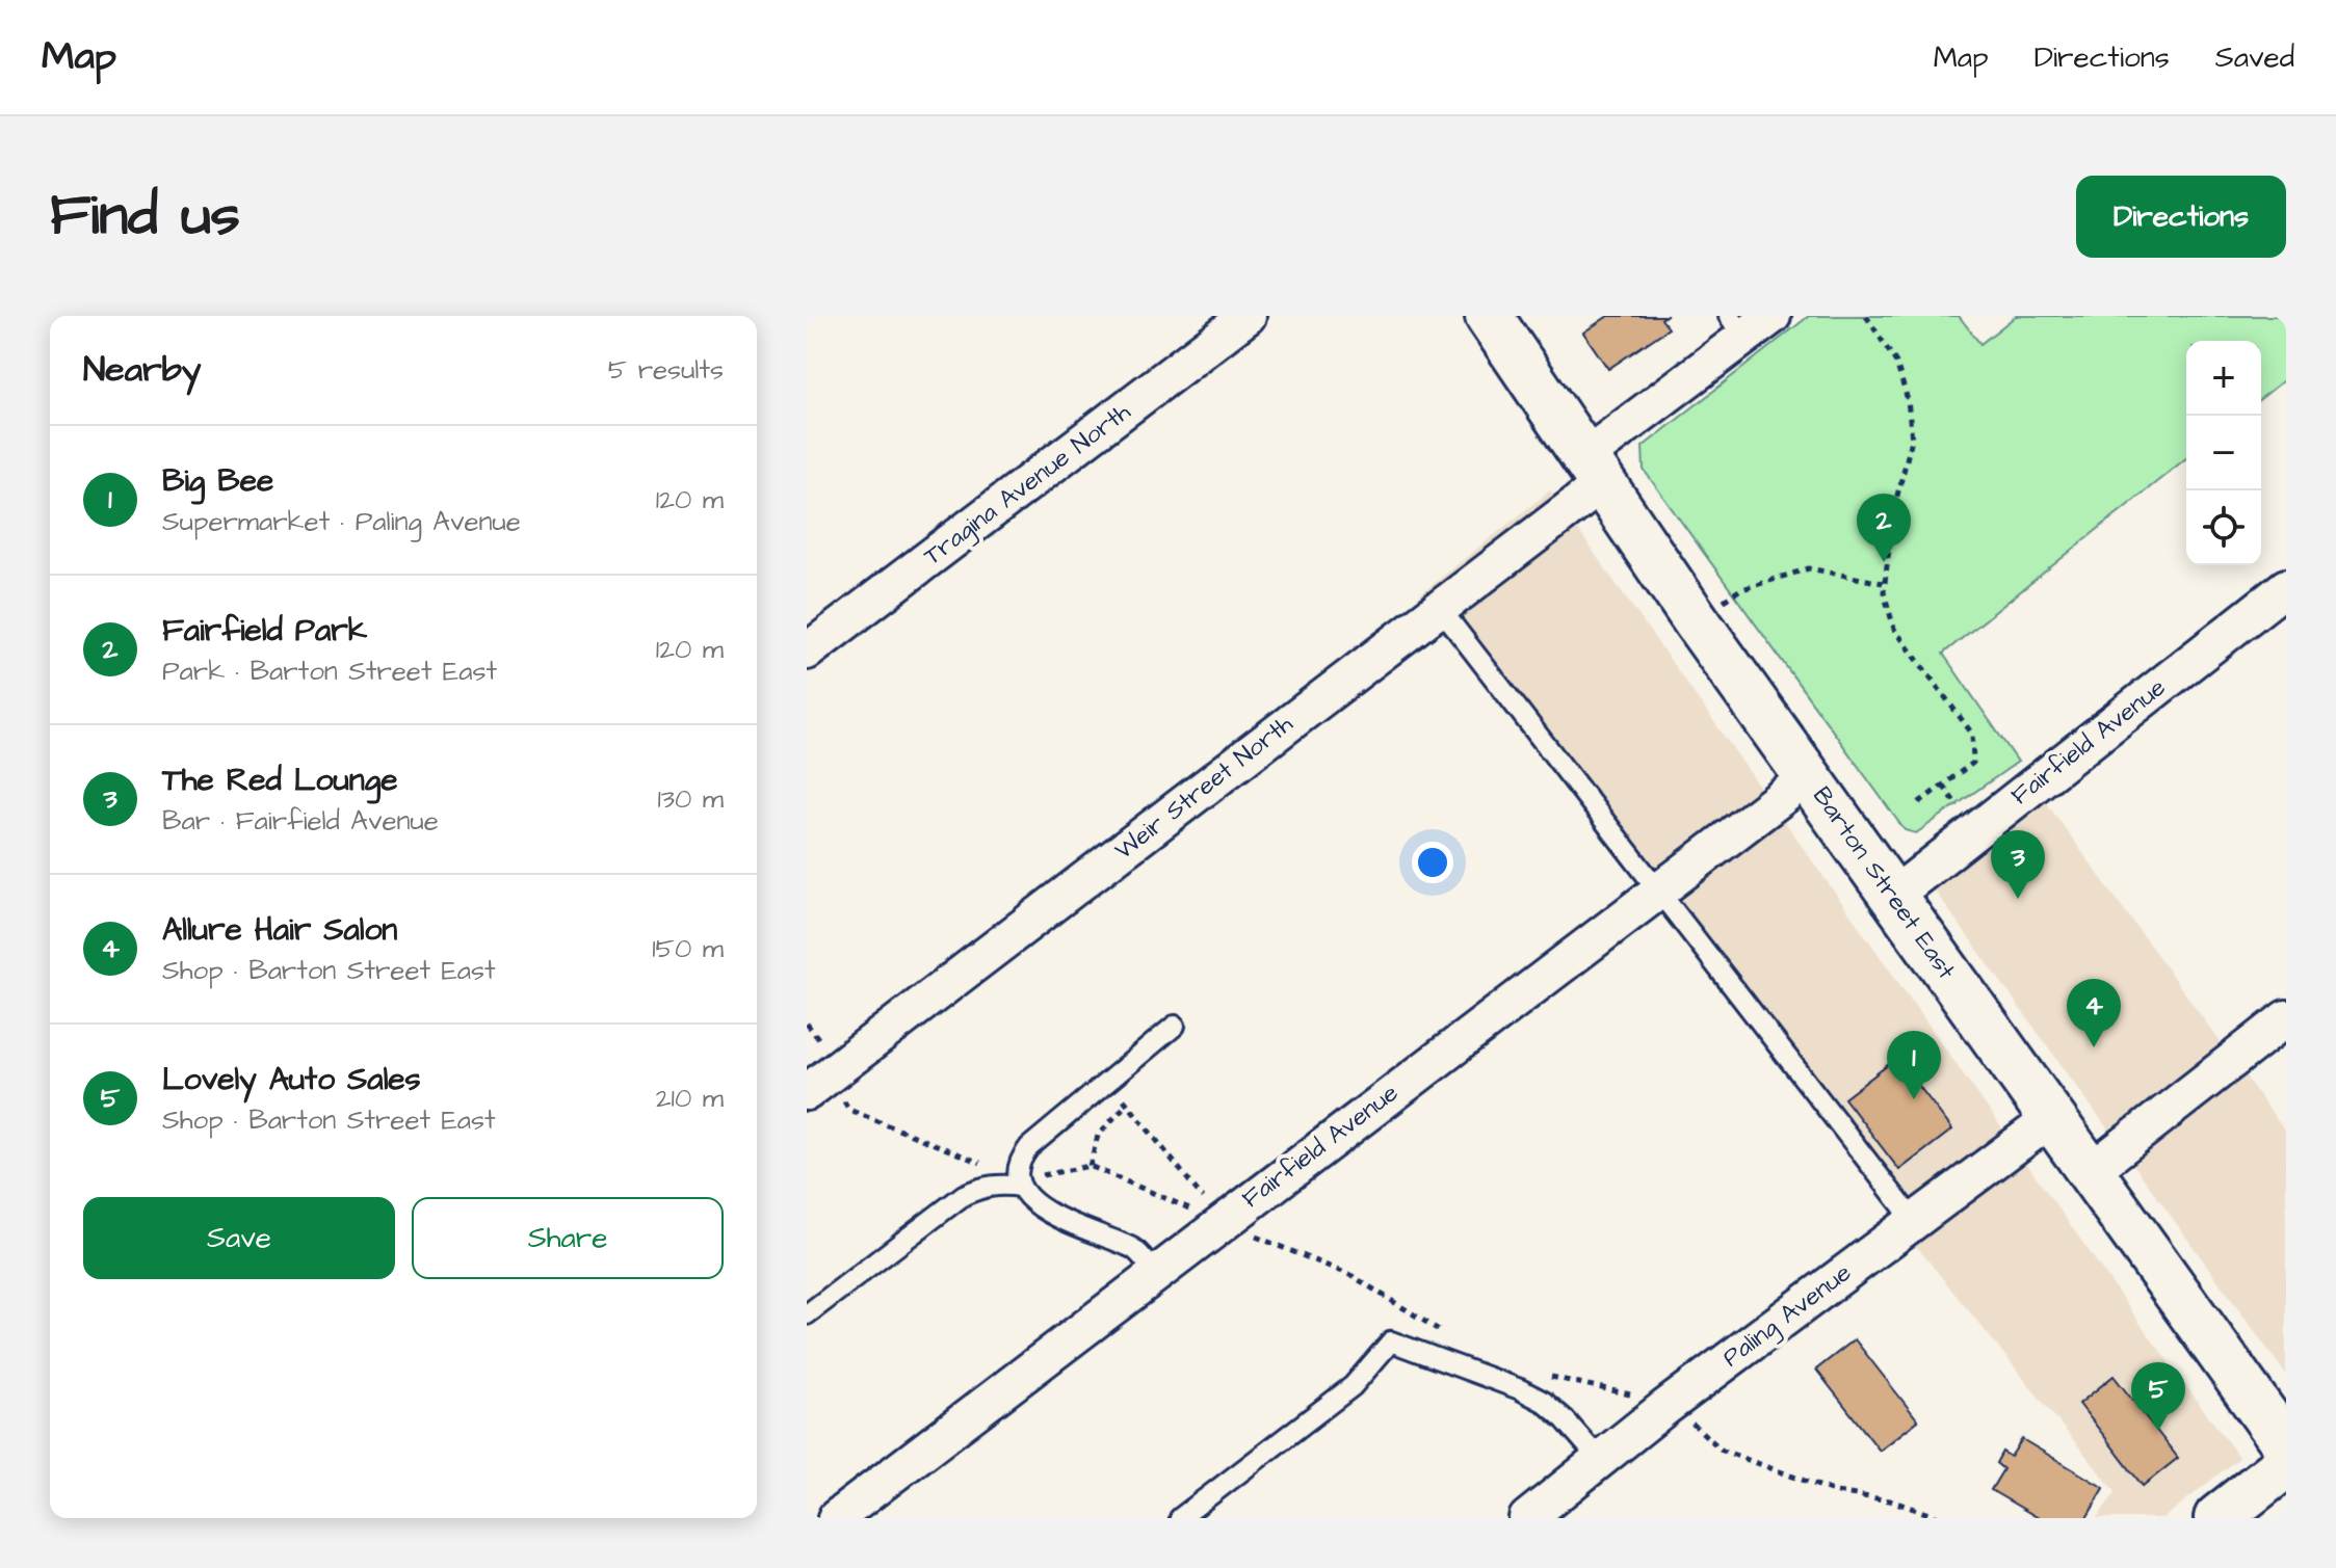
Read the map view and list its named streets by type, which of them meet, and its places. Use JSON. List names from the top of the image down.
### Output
{
  "streets": {
    "main road": ["Barton Street East"],
    "street": [
      "Tragina Avenue North",
      "Fairfield Avenue",
      "Weir Street North",
      "Paling Avenue"
    ]
  },
  "crossings": [
    ["Fairfield Avenue", "Barton Street East"],
    ["Weir Street North", "Barton Street East"],
    ["Barton Street East", "Paling Avenue"]
  ],
  "page": {
    "header": "Map",
    "nav": ["Map", "Directions", "Saved"],
    "title": "Find us",
    "buttons": [
      "Directions",
      ["Save", "Share"]
    ],
    "heading": ["Nearby", "5 results"],
    "map_buttons": ["+", "−"],
    "list": [
      {
        "mark": "1",
        "name": "Big Bee",
        "note": "Supermarket · Paling Avenue",
        "value": "120 m"
      },
      {
        "mark": "2",
        "name": "Fairfield Park",
        "note": "Park · Barton Street East",
        "value": "120 m"
      },
      {
        "mark": "3",
        "name": "The Red Lounge",
        "note": "Bar · Fairfield Avenue",
        "value": "130 m"
      },
      {
        "mark": "4",
        "name": "Allure Hair Salon",
        "note": "Shop · Barton Street East",
        "value": "150 m"
      },
      {
        "mark": "5",
        "name": "Lovely Auto Sales",
        "note": "Shop · Barton Street East",
        "value": "210 m"
      }
    ],
    "pins": [
      "2",
      "3",
      "4",
      "1",
      "5"
    ]
  }
}
